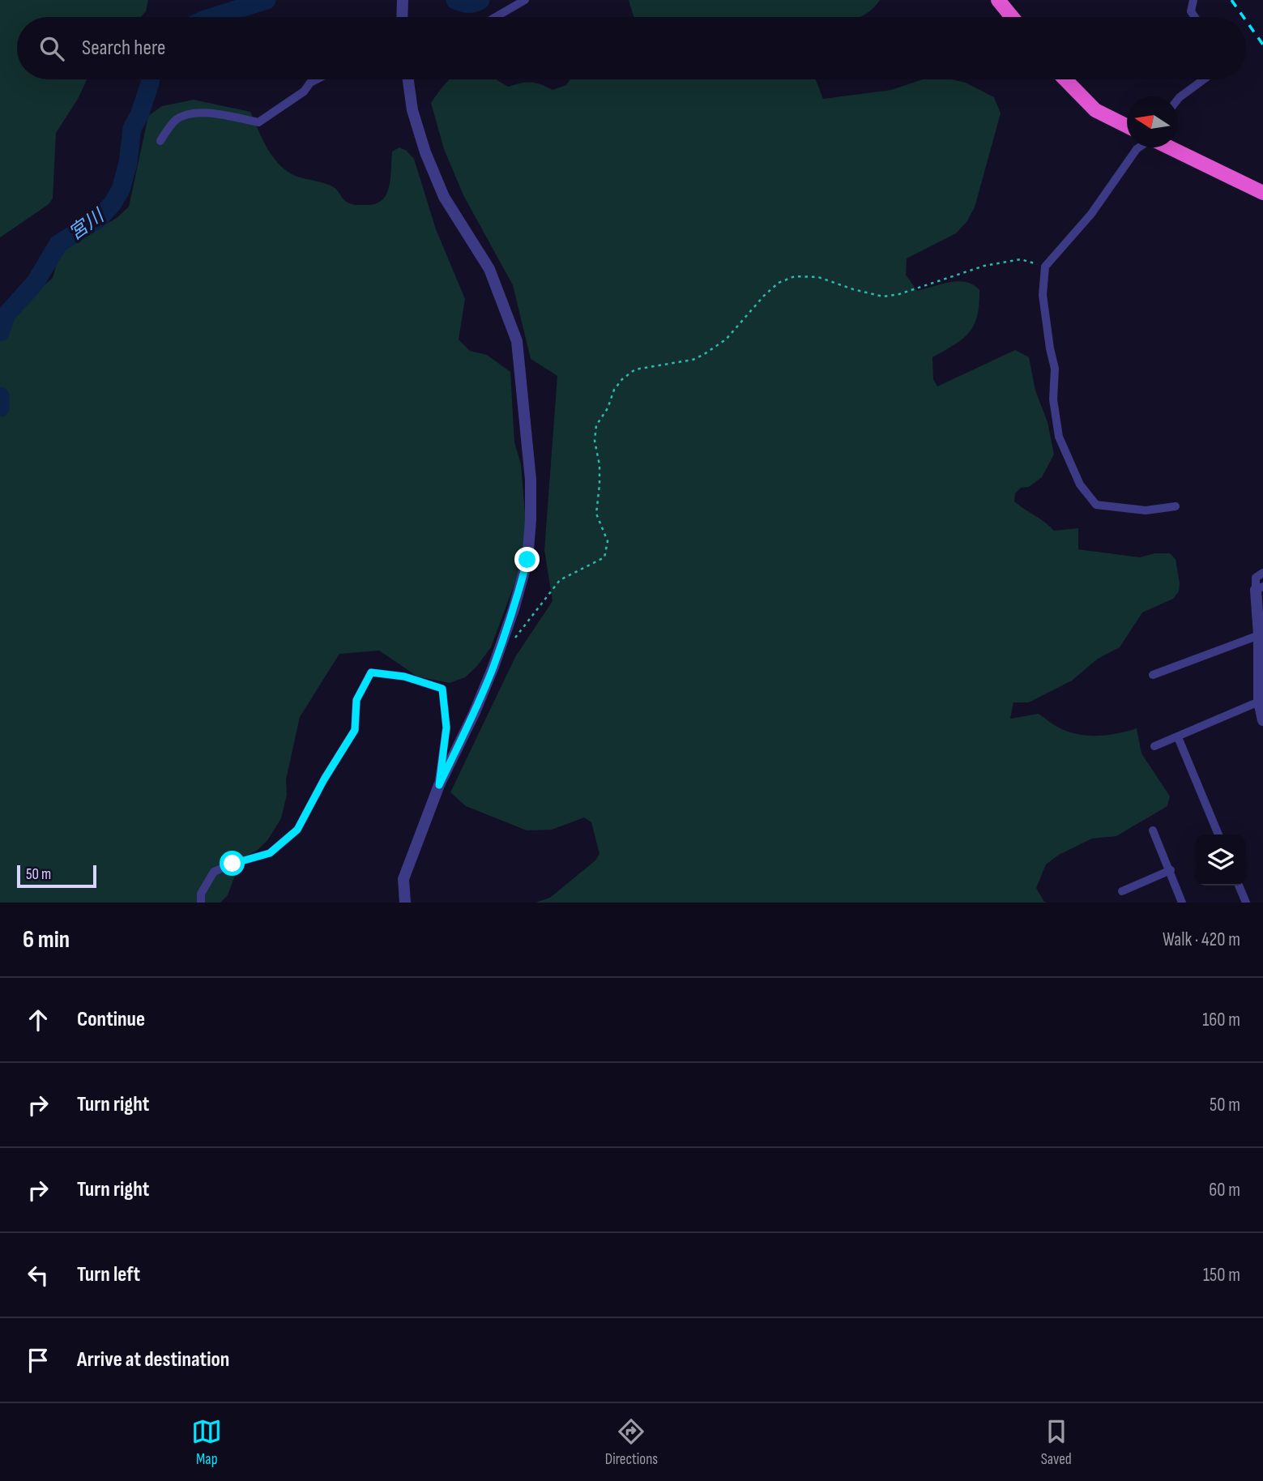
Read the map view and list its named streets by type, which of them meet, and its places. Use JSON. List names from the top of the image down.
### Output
{
  "water": ["宮川"],
  "scale_bar": "50 m",
  "north": "left",
  "page": {
    "search": "Search here",
    "scale": "50 m",
    "heading": ["6 min", "Walk · 420 m"],
    "list": [
      ["Continue", "160 m"],
      ["Turn right", "50 m"],
      ["Turn right", "60 m"],
      ["Turn left", "150 m"],
      "Arrive at destination"
    ],
    "nav": ["Map", "Directions", "Saved"]
  }
}
